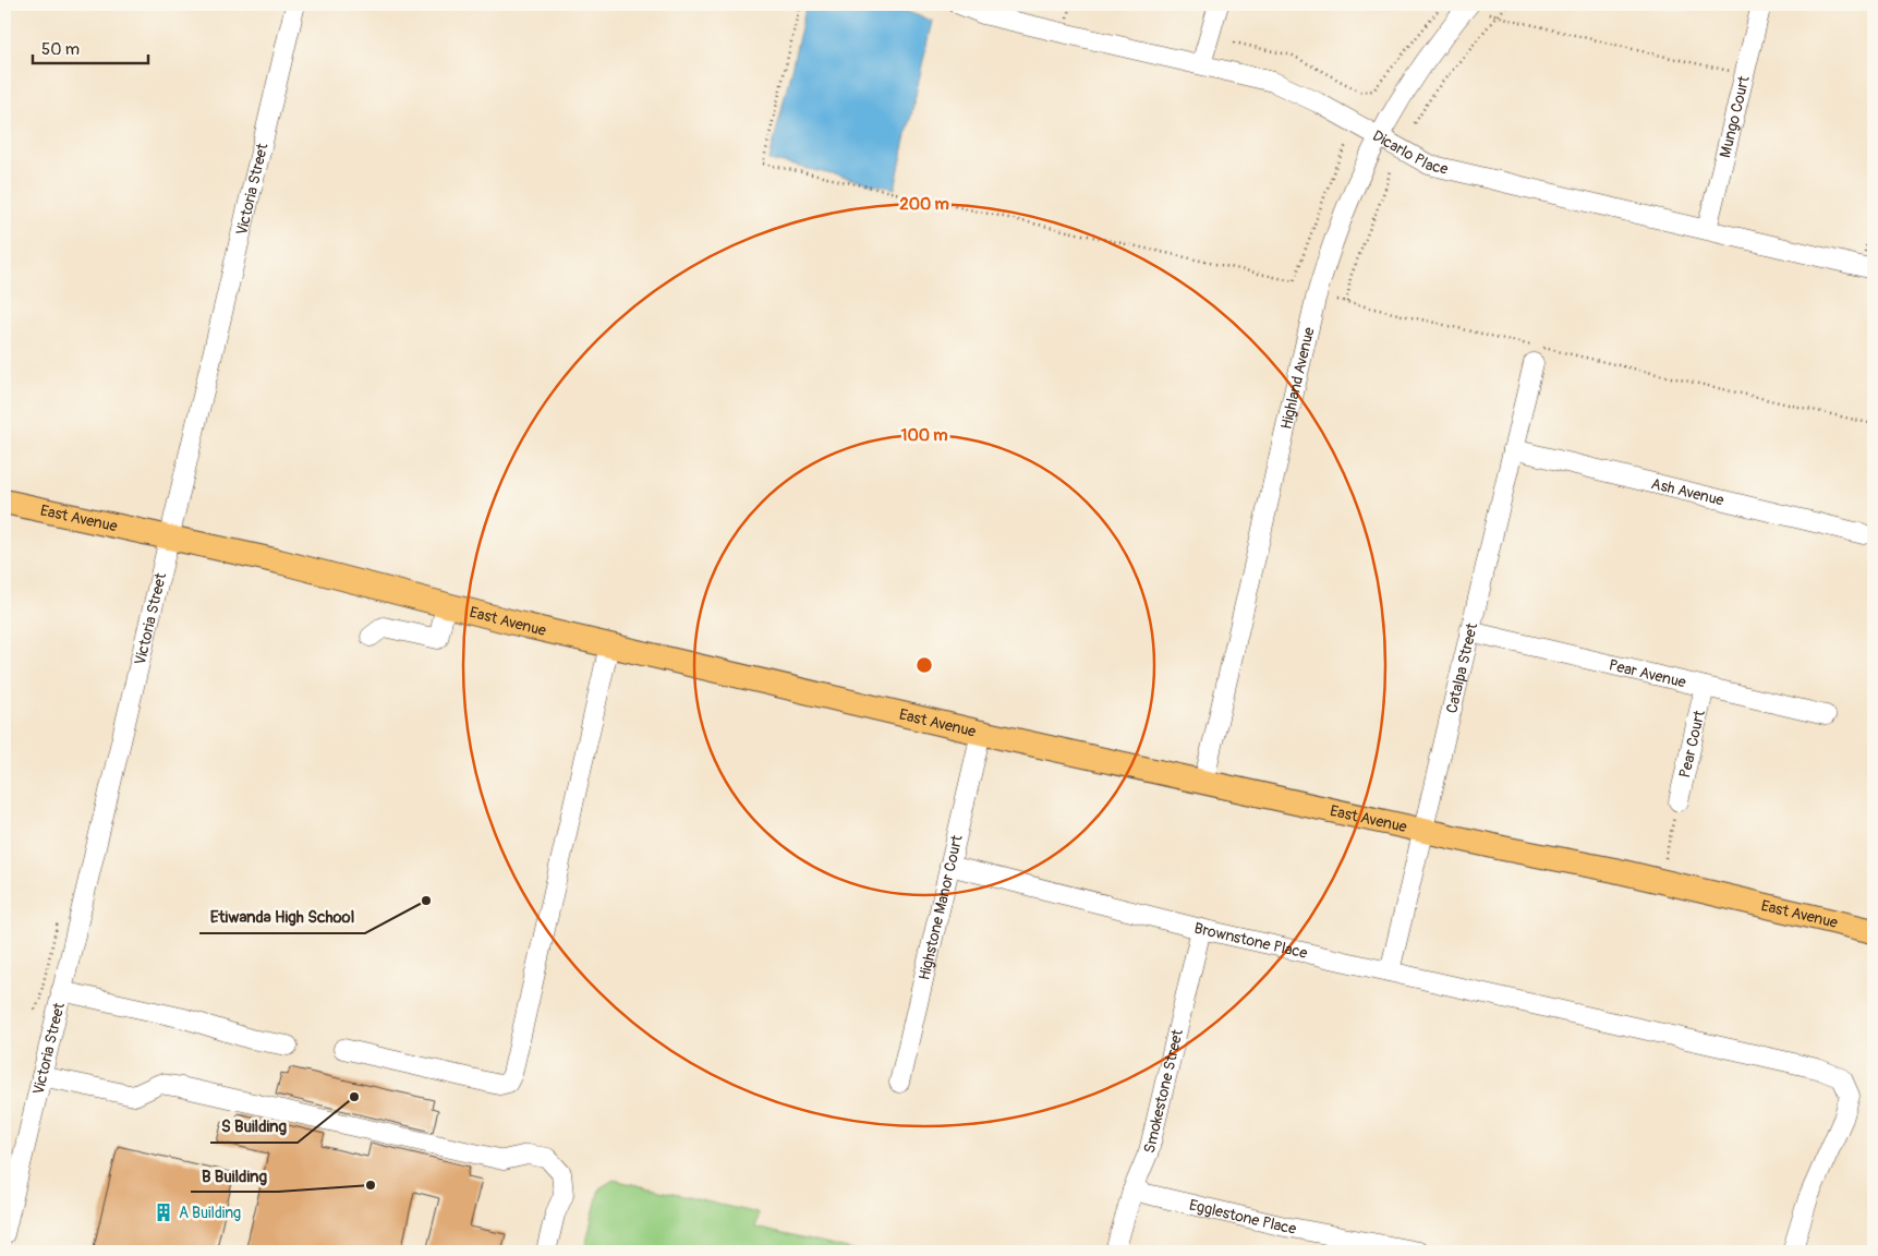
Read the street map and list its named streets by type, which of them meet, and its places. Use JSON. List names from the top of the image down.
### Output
{
  "streets": {
    "main road": ["East Avenue"],
    "street": [
      "Mungo Court",
      "Dicarlo Place",
      "Victoria Street",
      "Highland Avenue",
      "Ash Avenue",
      "Catalpa Street",
      "Pear Avenue",
      "Pear Court",
      "Highstone Manor Court",
      "Brownstone Place",
      "Smokestone Street",
      "Egglestone Place"
    ]
  },
  "crossings": [
    ["Mungo Court", "Dicarlo Place"],
    ["Dicarlo Place", "Highland Avenue"],
    ["Victoria Street", "East Avenue"],
    ["Highland Avenue", "East Avenue"],
    ["Ash Avenue", "Catalpa Street"],
    ["East Avenue", "Catalpa Street"],
    ["East Avenue", "Highstone Manor Court"],
    ["Catalpa Street", "Pear Avenue"],
    ["Catalpa Street", "Brownstone Place"],
    ["Pear Avenue", "Pear Court"],
    ["Highstone Manor Court", "Brownstone Place"],
    ["Brownstone Place", "Smokestone Street"],
    ["Smokestone Street", "Egglestone Place"]
  ],
  "places": {
    "other": ["Etiwanda High School", "S Building", "B Building"],
    "building": ["A Building"]
  },
  "scale_bar": "50 m",
  "rings": ["200 m", "100 m"]
}
